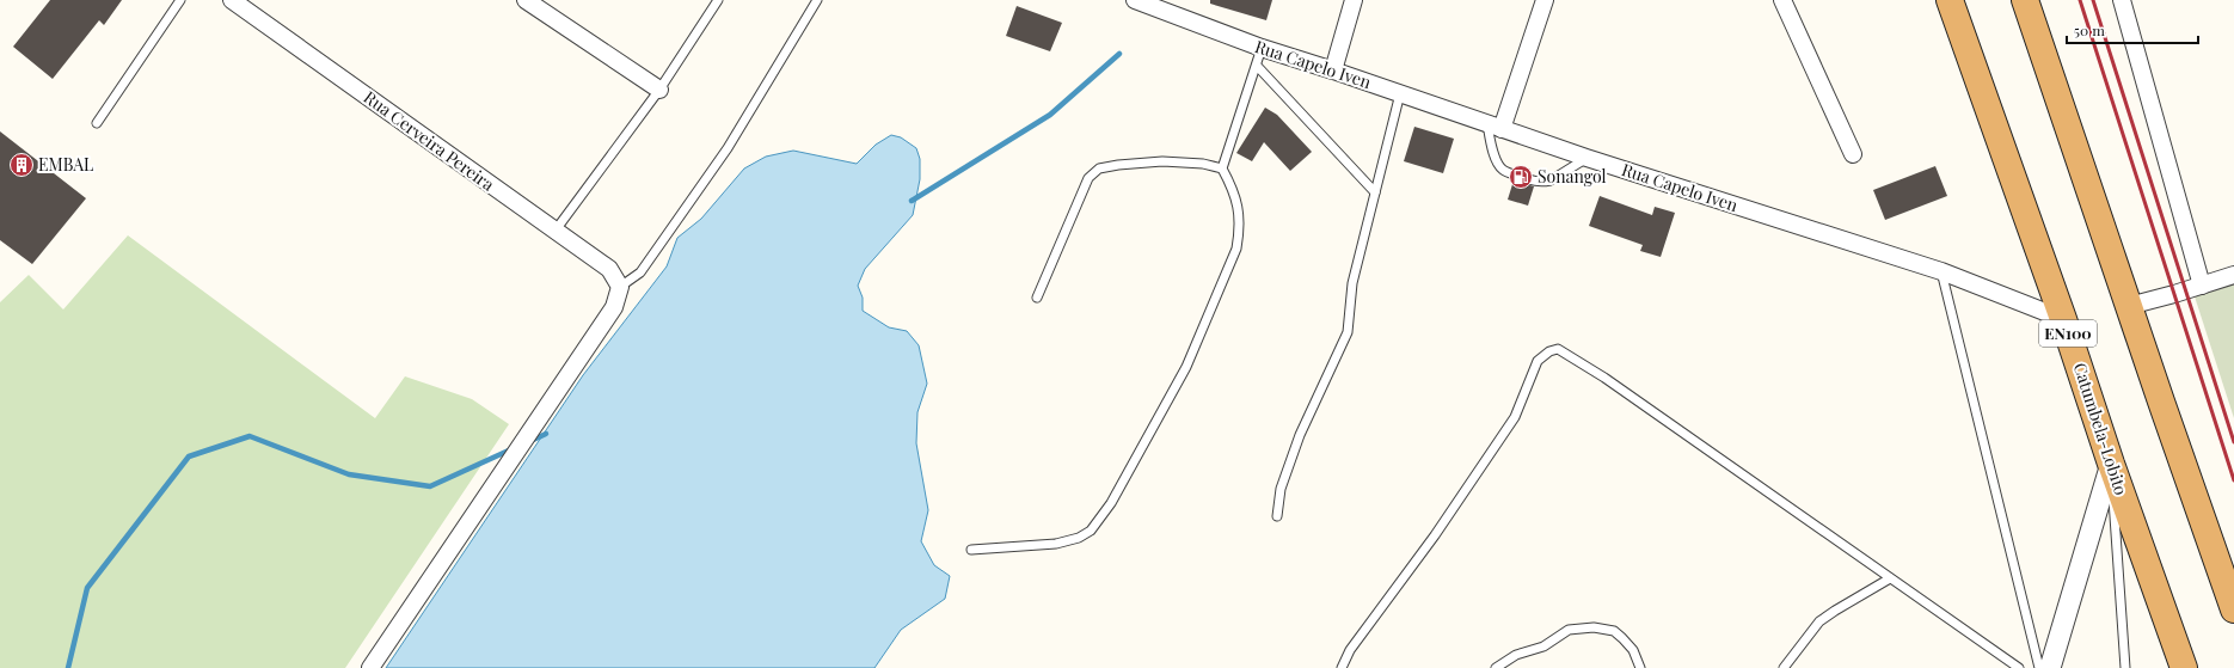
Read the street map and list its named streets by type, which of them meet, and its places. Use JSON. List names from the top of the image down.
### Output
{
  "streets": {
    "highway": ["EN100", "Catumbela-Lobito"],
    "street": ["Rua Capelo Iven", "Rua Cerveira Pereira"]
  },
  "crossings": [
    ["Rua Capelo Iven", "Catumbela-Lobito"]
  ],
  "places": {
    "building": ["EMBAL"],
    "fuel station": ["Sonangol"]
  },
  "scale_bar": "50 m"
}
